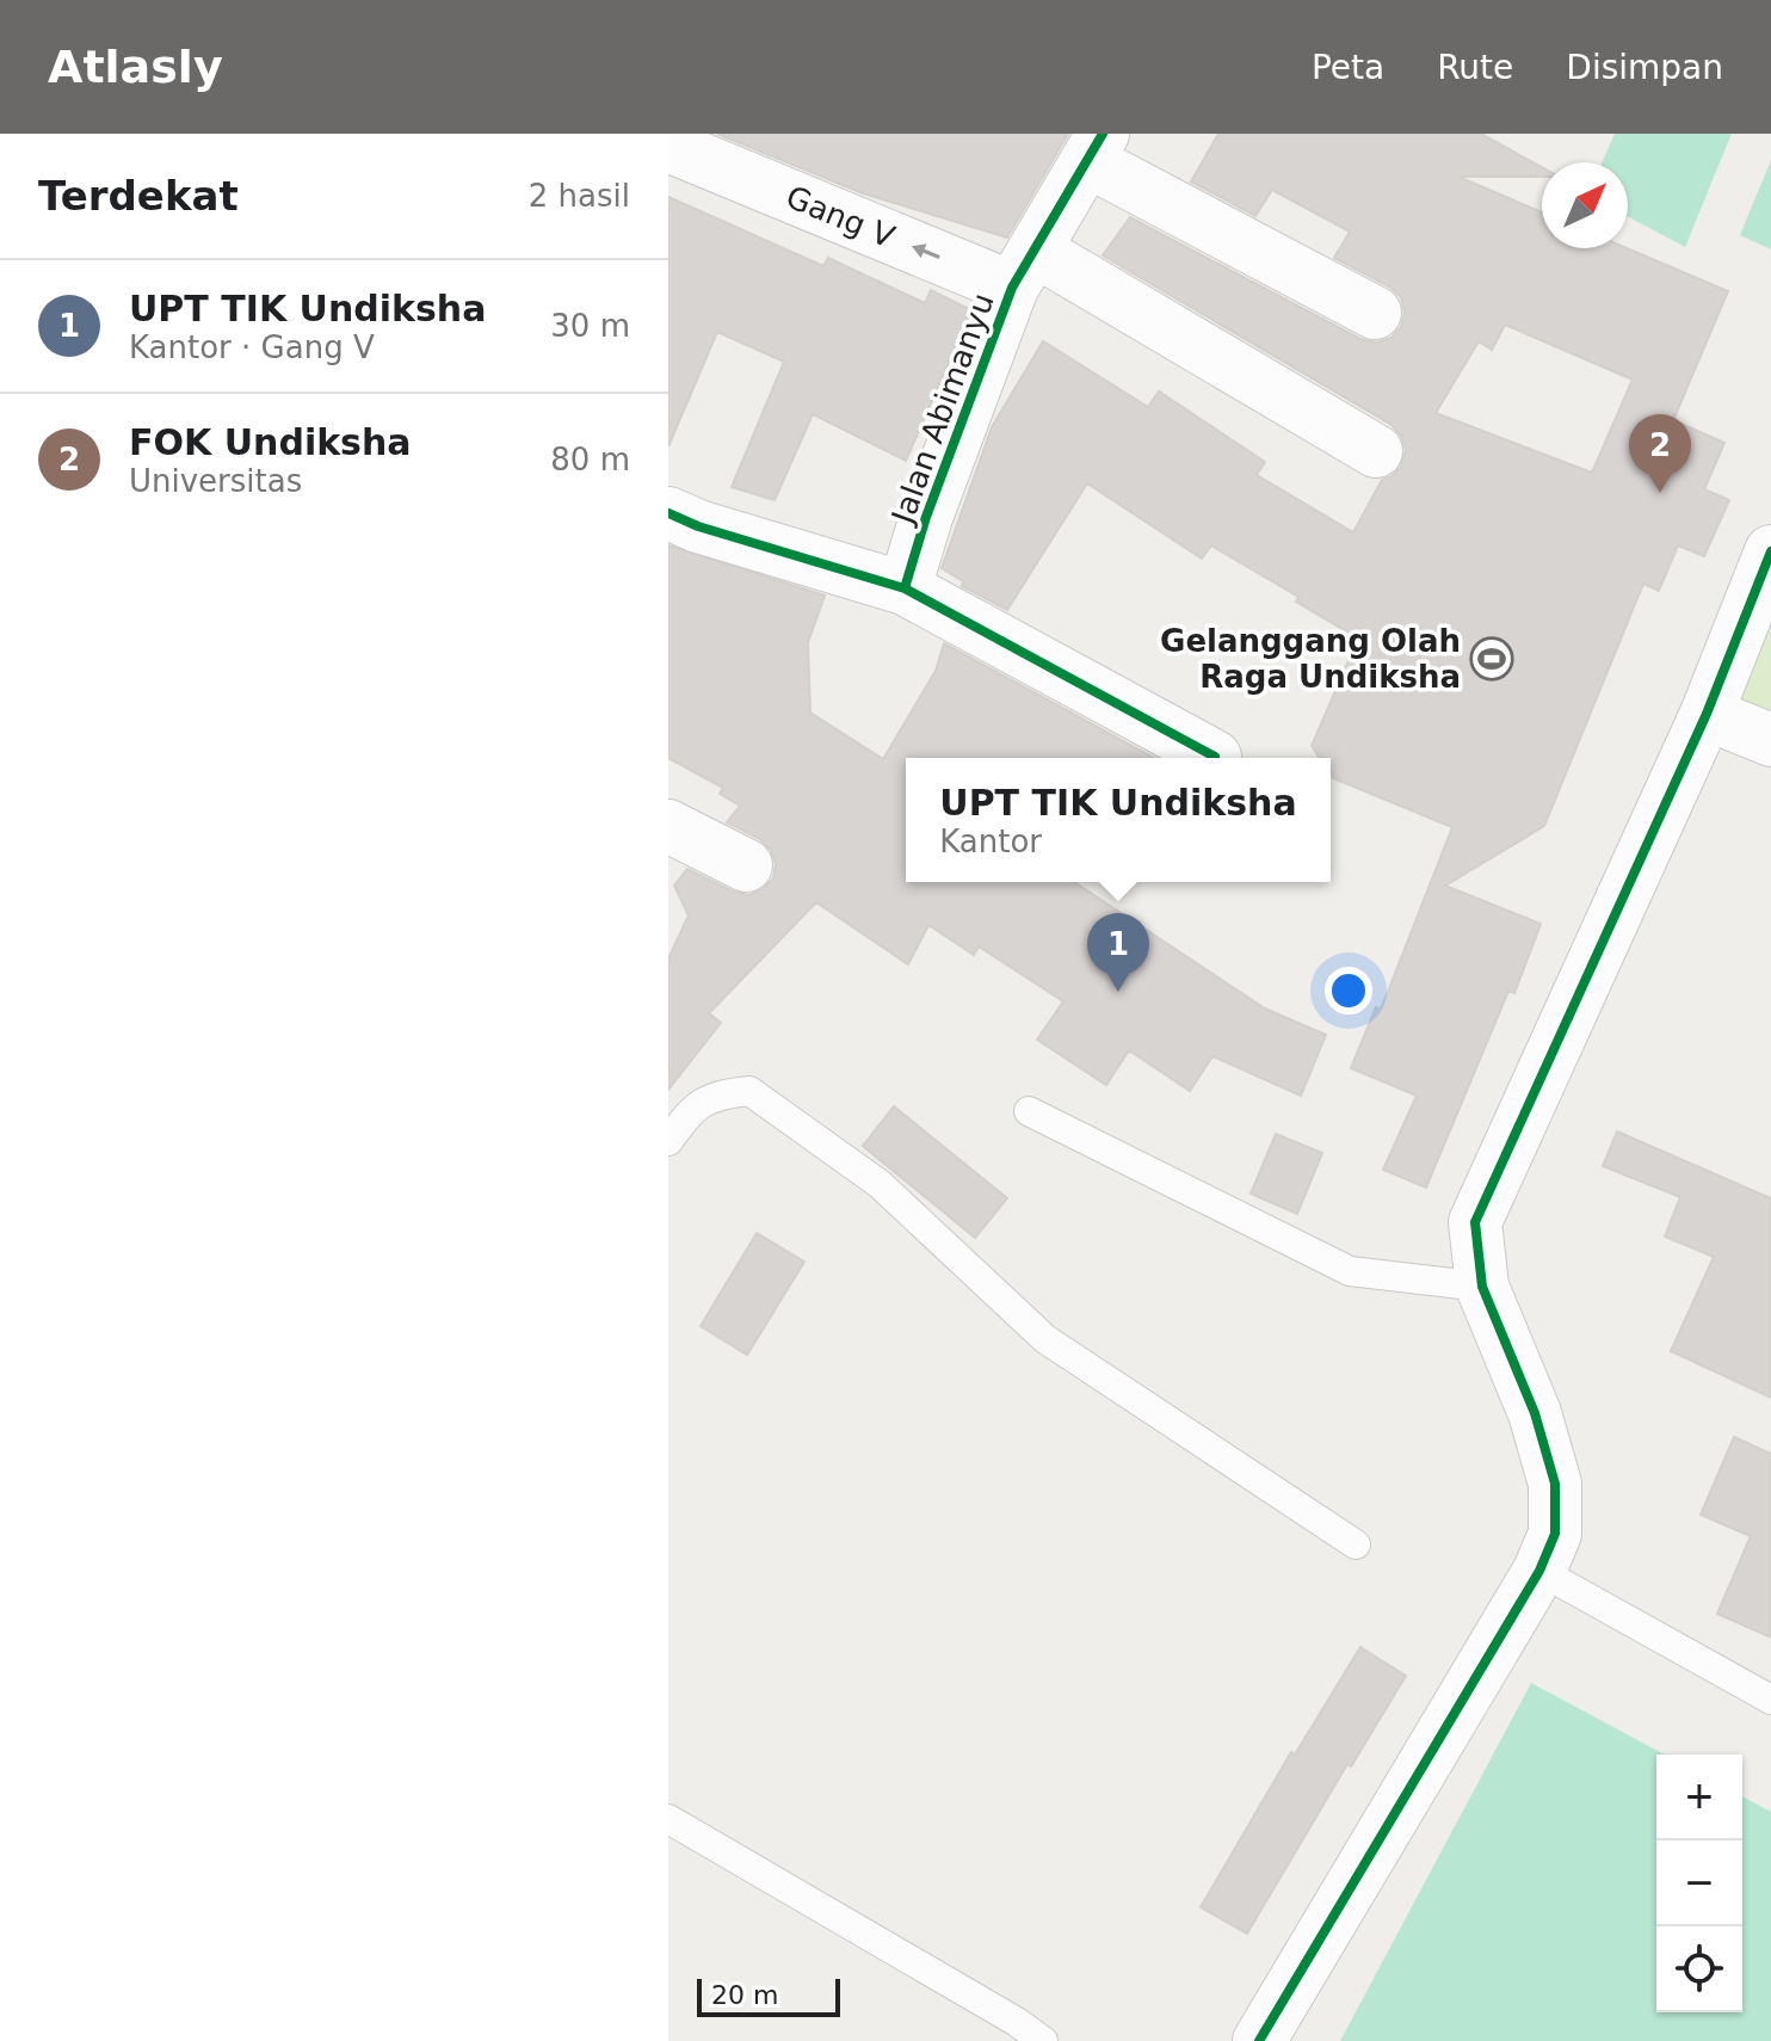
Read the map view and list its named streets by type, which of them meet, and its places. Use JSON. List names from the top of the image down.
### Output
{
  "streets": {
    "street": ["Gang V", "Jalan Abimanyu"]
  },
  "crossings": [
    ["Gang V", "Jalan Abimanyu"]
  ],
  "places": {
    "sports": ["Gelanggang Olah Raga Undiksha"]
  },
  "scale_bar": "20 m",
  "north": "top right",
  "page": {
    "header": "Atlasly",
    "nav": ["Peta", "Rute", "Disimpan"],
    "heading": ["Terdekat", "2 hasil"],
    "list": [
      {
        "mark": "1",
        "name": "UPT TIK Undiksha",
        "note": "Kantor · Gang V",
        "value": "30 m"
      },
      {
        "mark": "2",
        "name": "FOK Undiksha",
        "note": "Universitas",
        "value": "80 m"
      }
    ],
    "pins": ["2", "1"],
    "popup": ["UPT TIK Undiksha", "Kantor"],
    "map_buttons": ["+", "−"],
    "scale": "20 m"
  }
}
